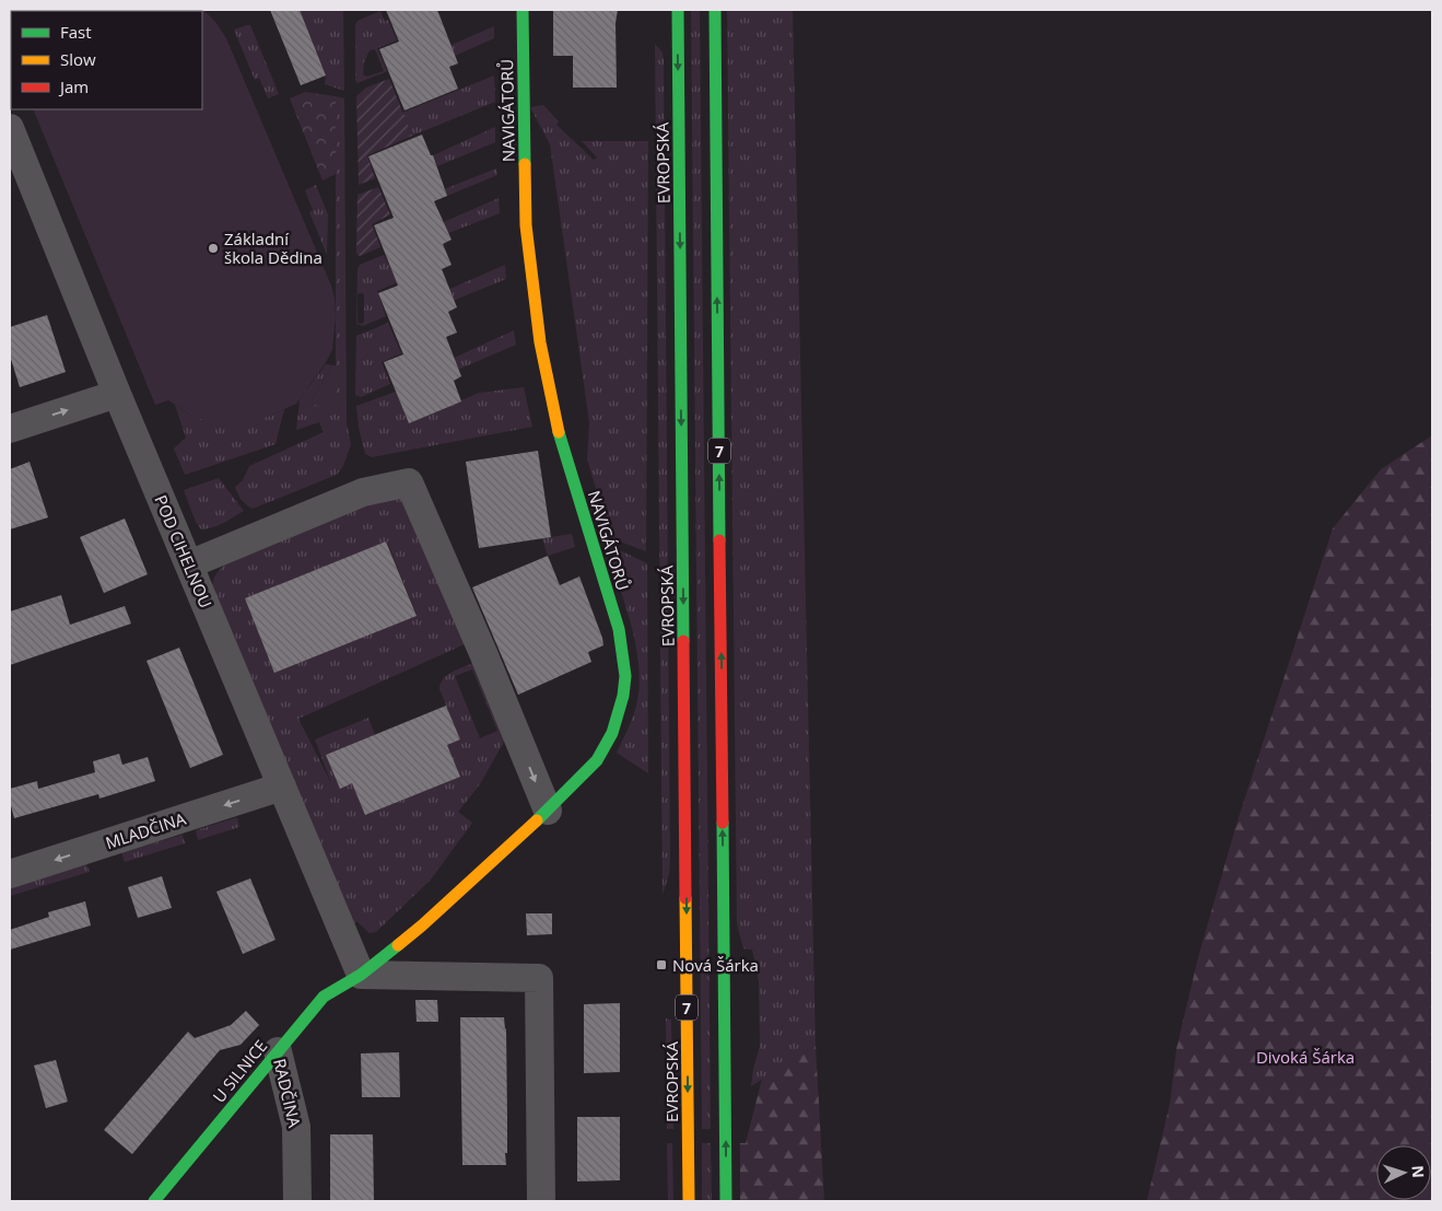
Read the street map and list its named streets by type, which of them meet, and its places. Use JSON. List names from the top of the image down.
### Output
{
  "streets": {
    "main road": [
      "NAVIGÁTORŮ",
      "EVROPSKÁ",
      "7",
      "U SILNICE"
    ],
    "street": ["POD CIHELNOU", "MLADČINA", "RADČINA"]
  },
  "crossings": [
    ["NAVIGÁTORŮ", "POD CIHELNOU"],
    ["NAVIGÁTORŮ", "U SILNICE"],
    ["POD CIHELNOU", "MLADČINA"],
    ["POD CIHELNOU", "U SILNICE"],
    ["U SILNICE", "RADČINA"]
  ],
  "one_way": ["MLADČINA"],
  "parks": ["Divoká Šárka"],
  "places": {
    "other": ["Základní škola Dědina"],
    "transit": ["Nová Šárka"]
  },
  "legend": ["Fast", "Slow", "Jam"],
  "north": "right"
}
